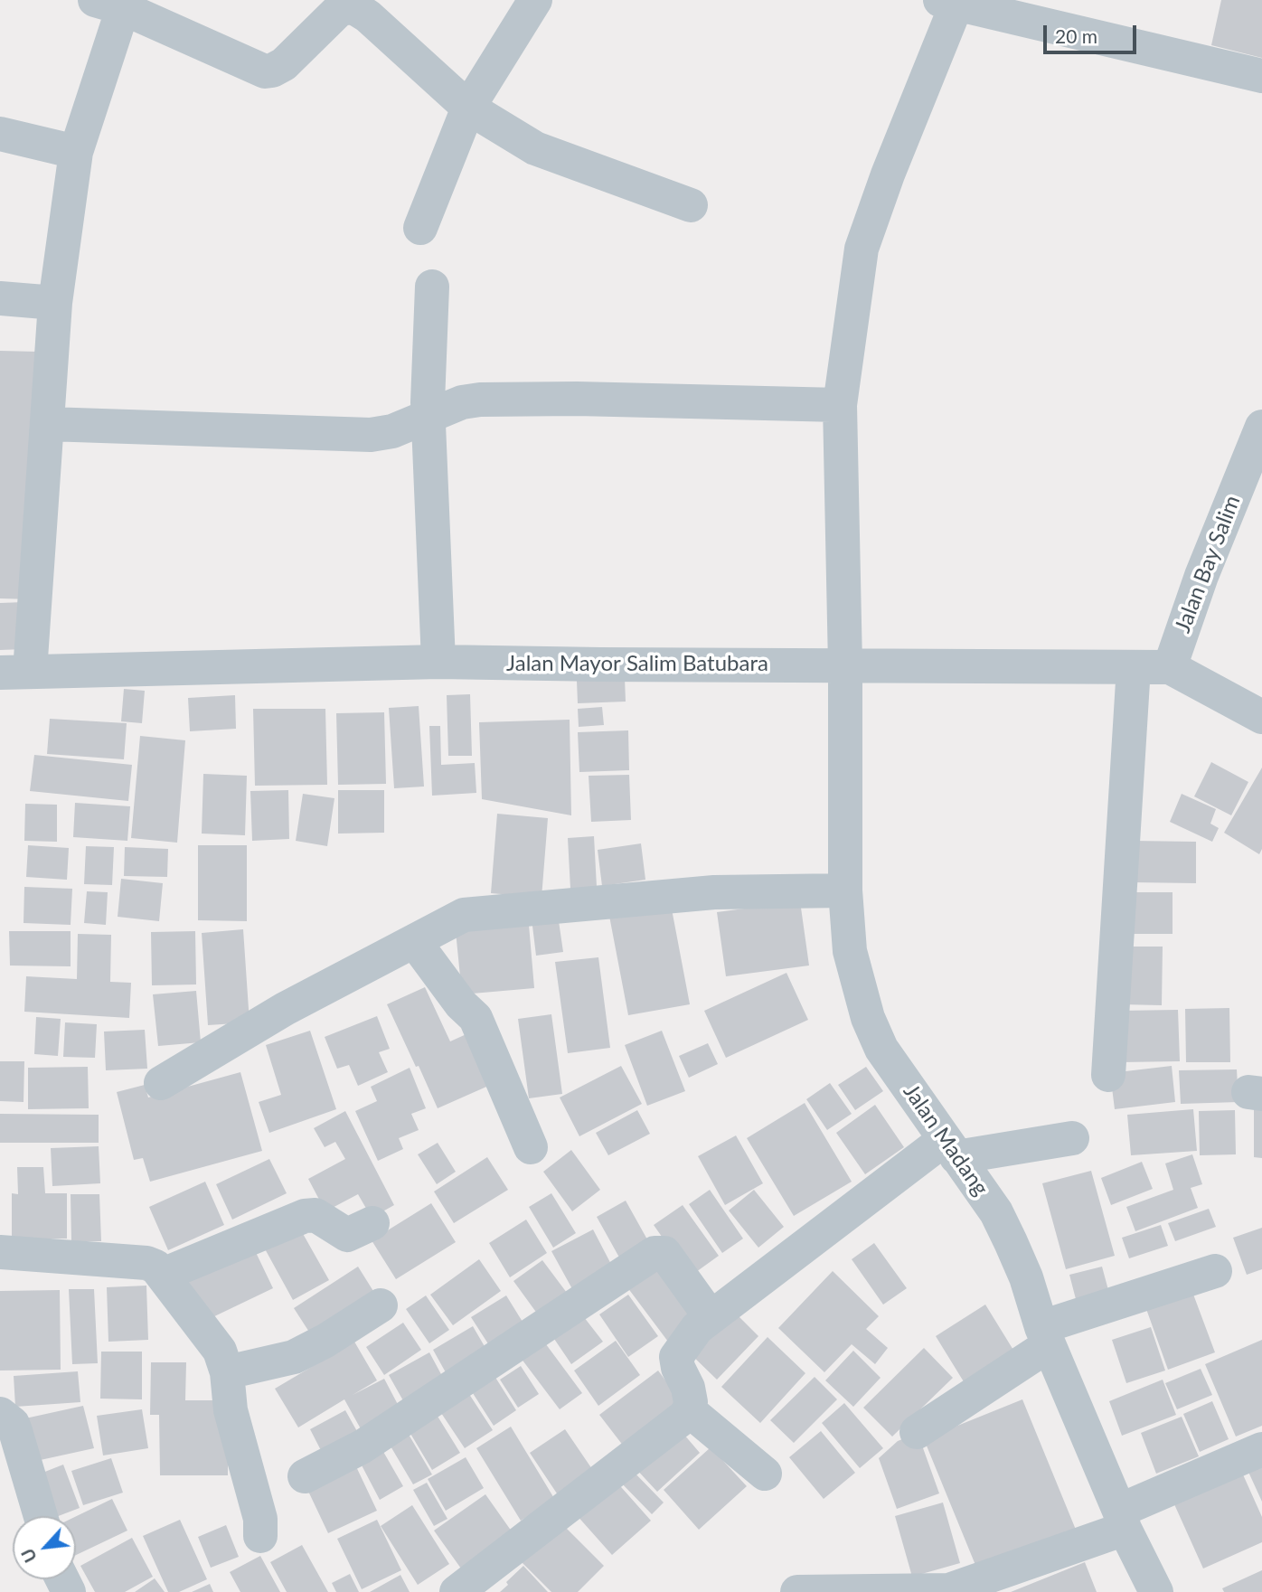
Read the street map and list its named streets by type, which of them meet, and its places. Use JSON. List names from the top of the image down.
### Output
{
  "streets": {
    "street": ["Jalan Bay Salim", "Jalan Mayor Salim Batubara", "Jalan Madang"]
  },
  "crossings": [
    ["Jalan Bay Salim", "Jalan Mayor Salim Batubara"],
    ["Jalan Mayor Salim Batubara", "Jalan Madang"]
  ],
  "scale_bar": "20 m",
  "north": "bottom left"
}
